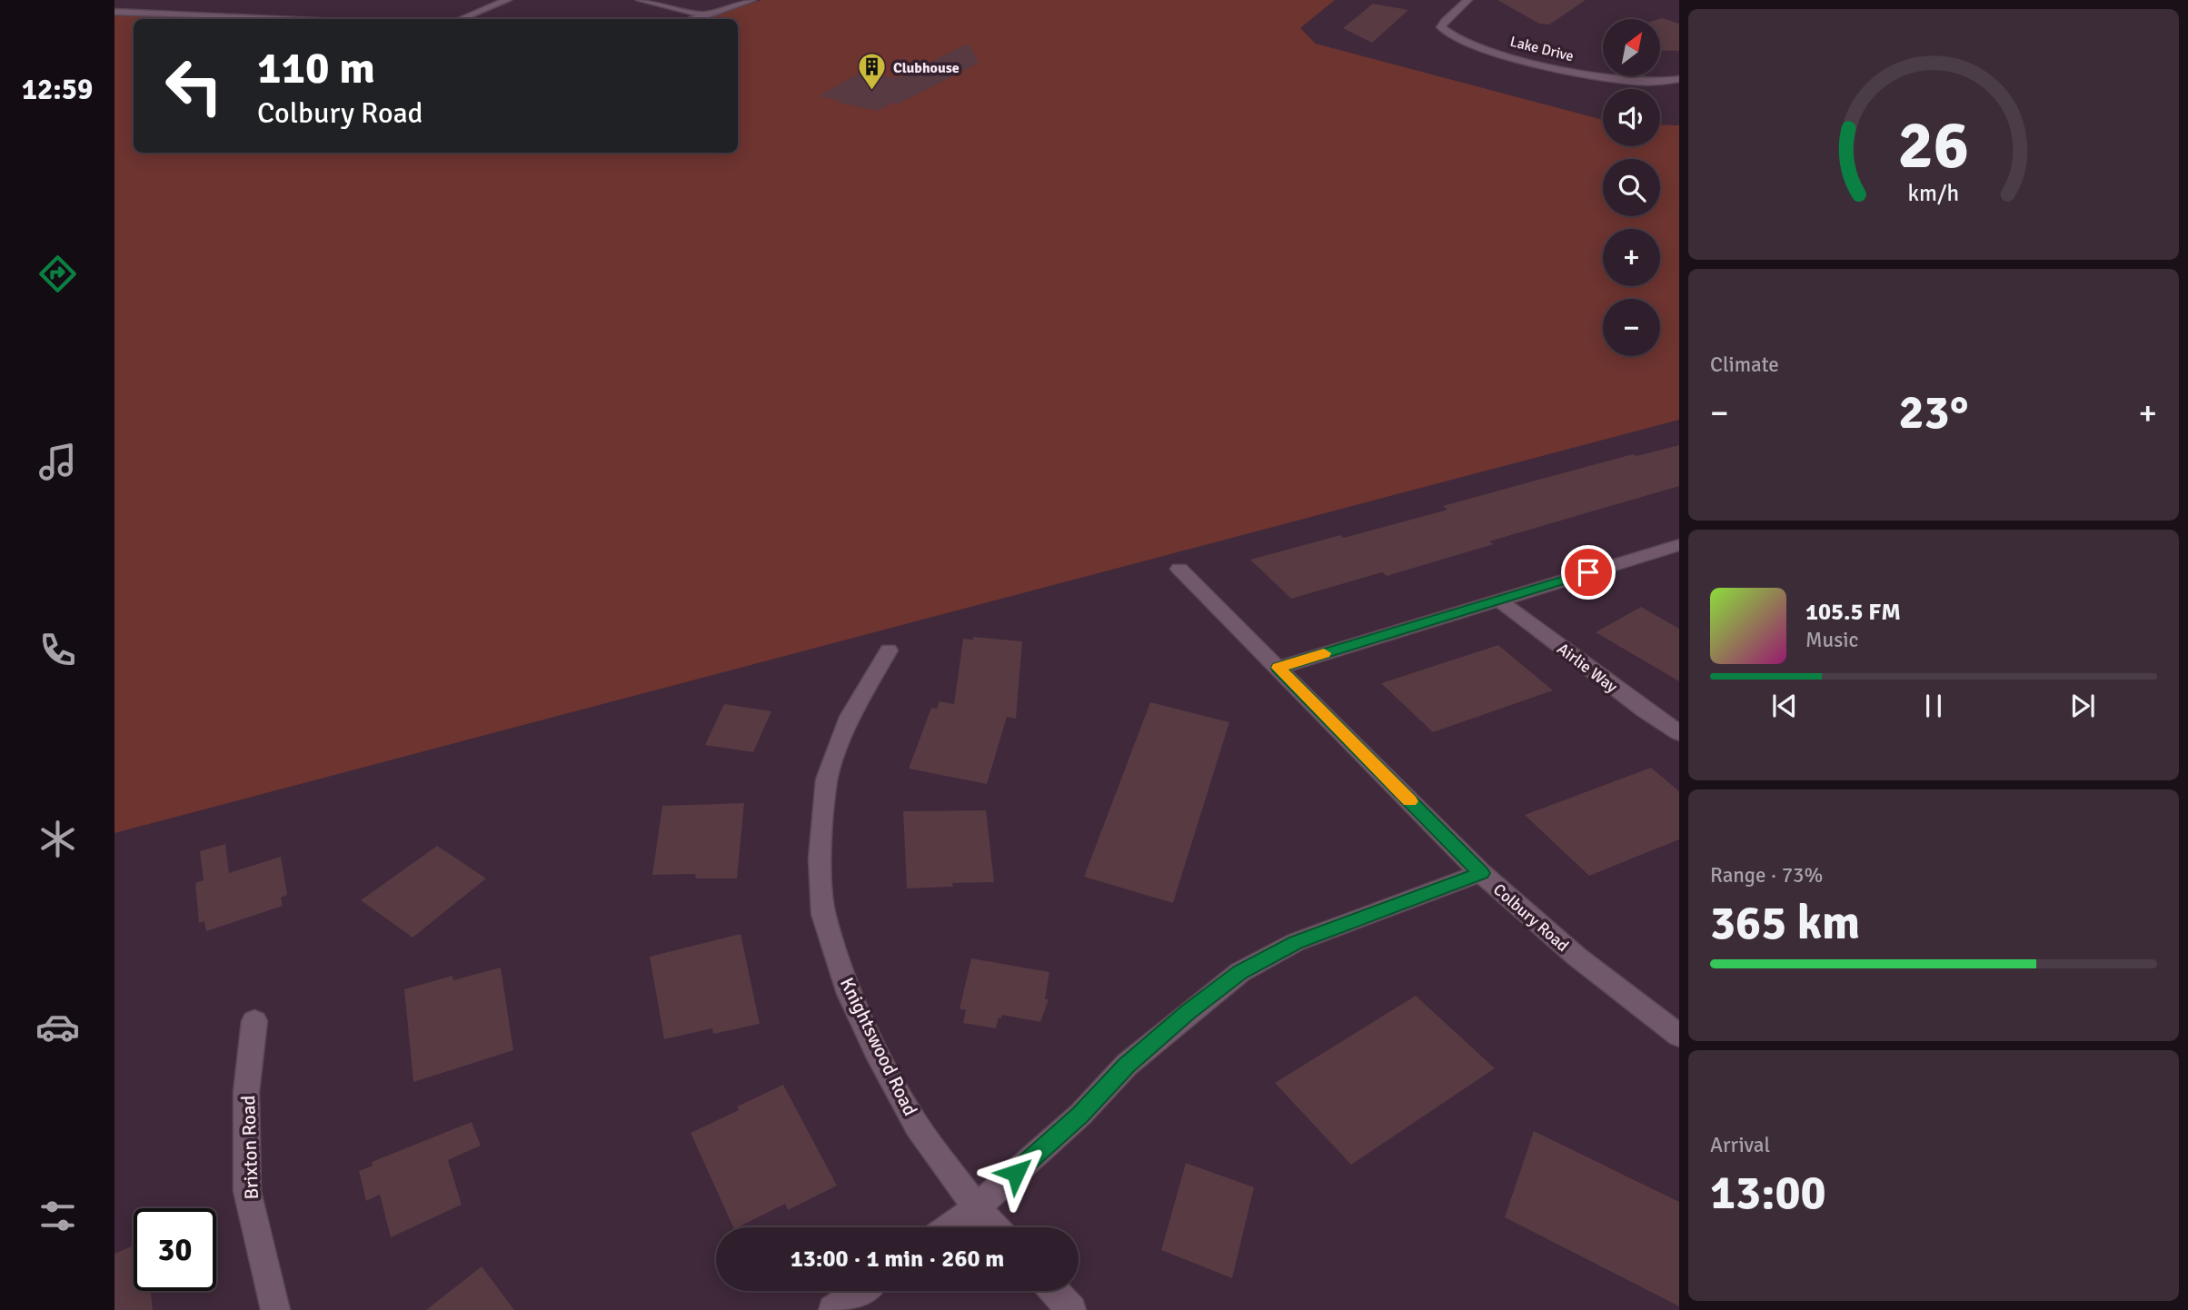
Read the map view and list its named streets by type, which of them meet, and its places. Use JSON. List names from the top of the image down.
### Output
{
  "streets": {
    "street": [
      "Lake Drive",
      "Airlie Way",
      "Colbury Road",
      "Knightswood Road",
      "Brixton Road"
    ]
  },
  "places": {
    "building": ["Clubhouse"]
  },
  "north": "top right",
  "page": {
    "tabs": "12:59",
    "map_buttons": ["+", "−"],
    "turn": ["110 m", "Colbury Road"],
    "tile": [
      "Climate",
      ["Range · 73%", "365 km"],
      ["Arrival", "13:00"]
    ],
    "heat": ["−", "23°", "+"],
    "song": ["105.5 FM", "Music"],
    "limit": "30",
    "trip": "13:00 · 1 min · 260 m",
    "gauge": ["26", "km/h"]
  }
}
